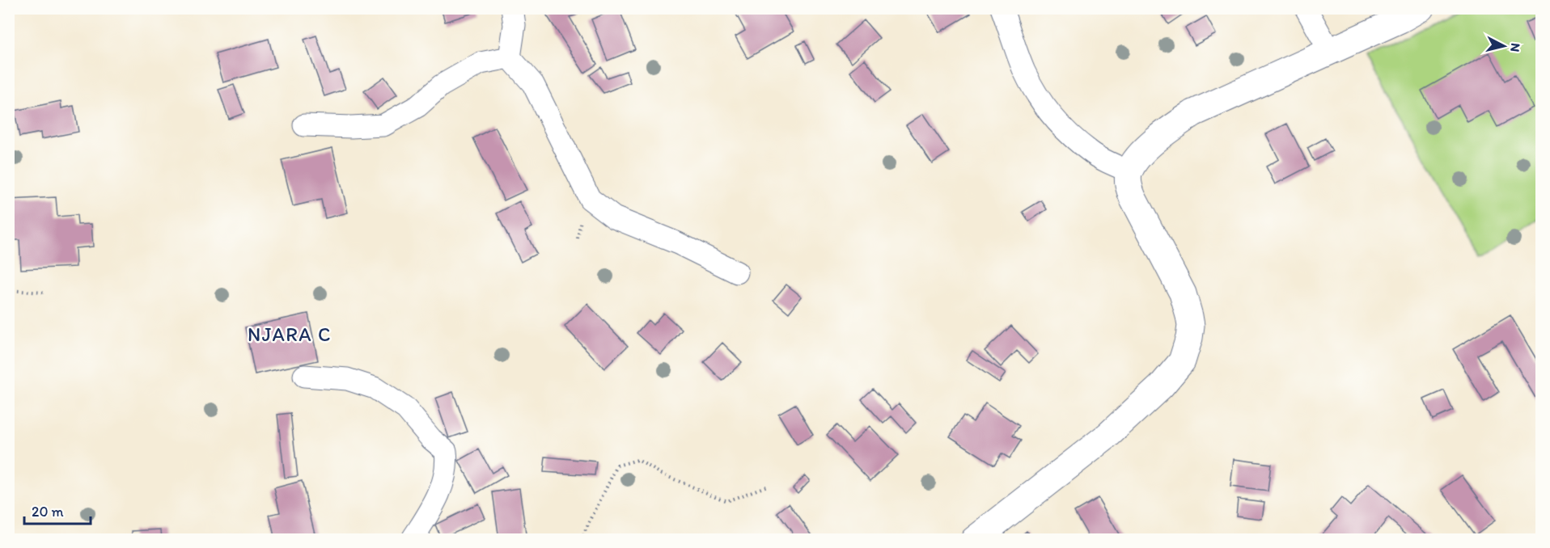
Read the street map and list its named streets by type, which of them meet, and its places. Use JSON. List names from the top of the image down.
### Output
{
  "districts": ["NJARA C"],
  "scale_bar": "20 m",
  "north": "right"
}
